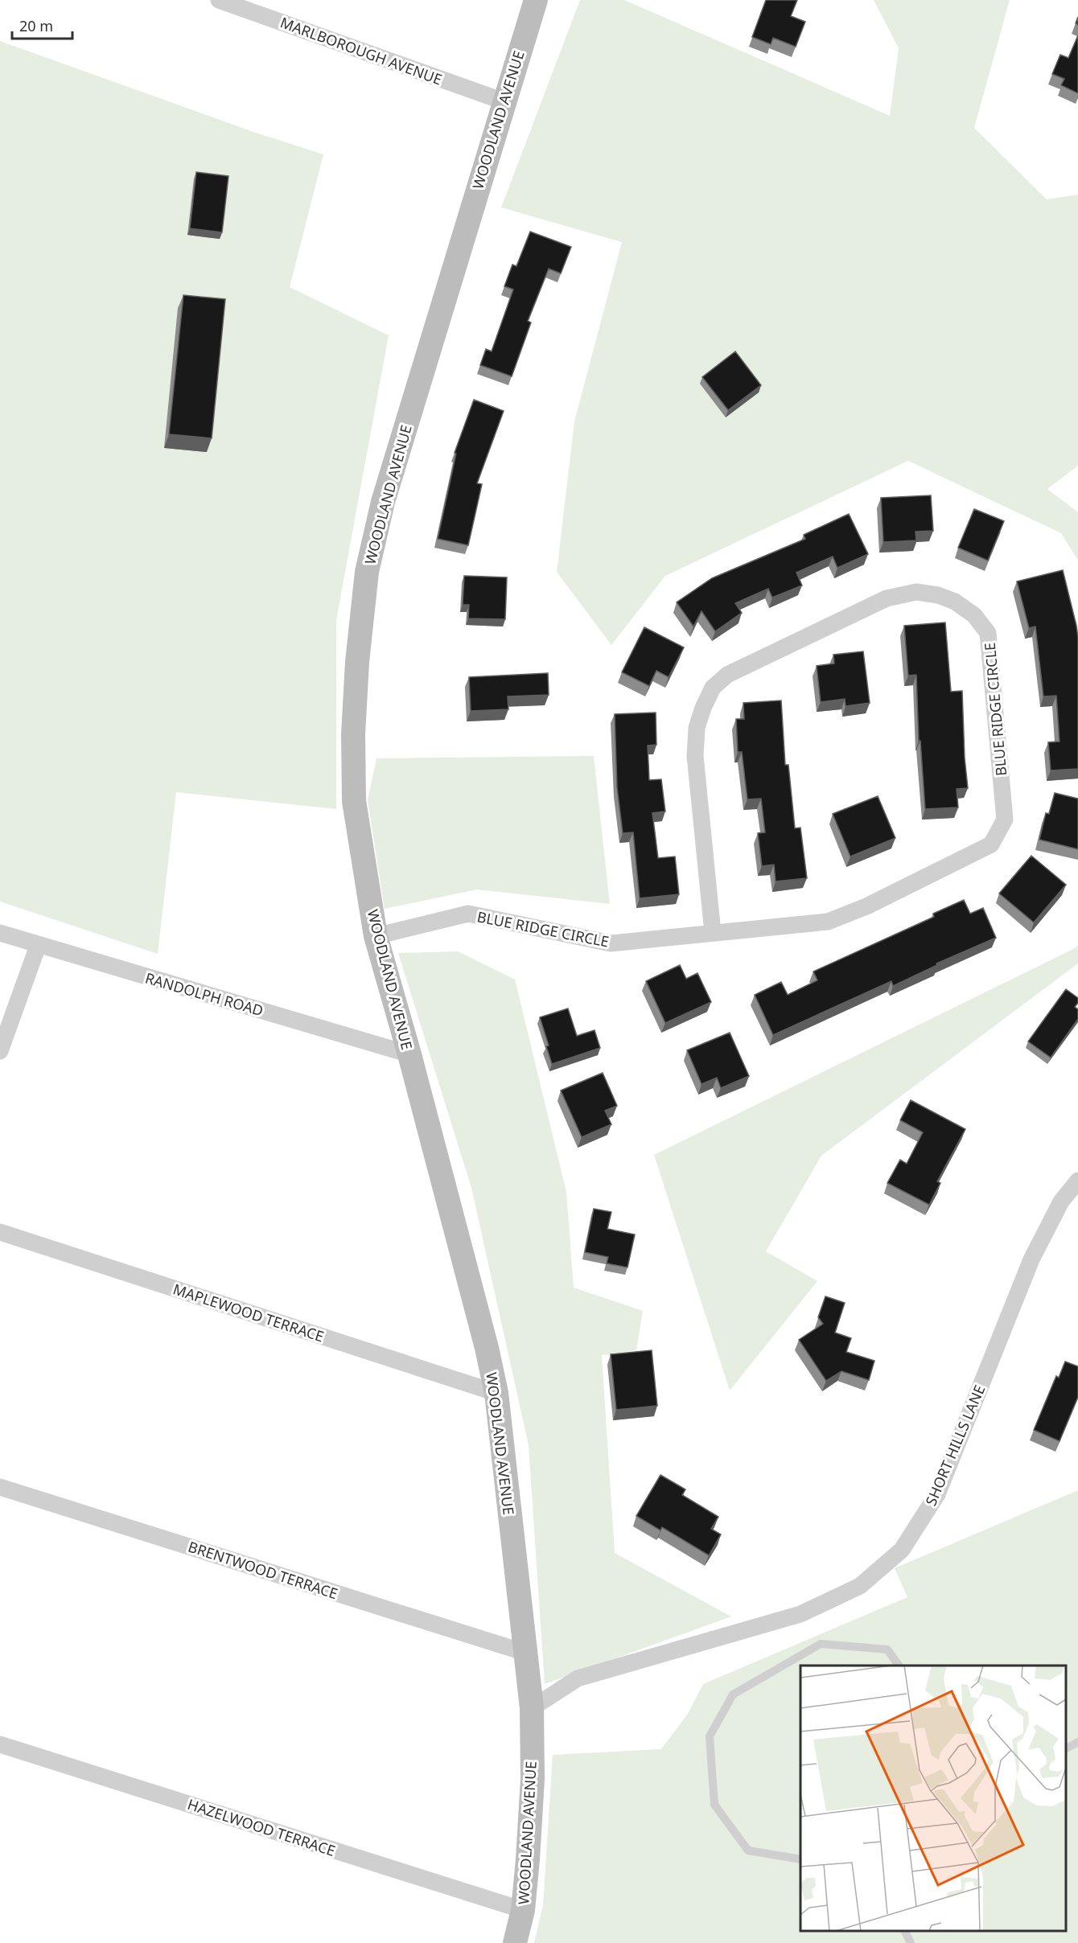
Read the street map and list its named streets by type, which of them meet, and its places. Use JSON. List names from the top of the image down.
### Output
{
  "streets": {
    "street": [
      "MARLBOROUGH AVENUE",
      "WOODLAND AVENUE",
      "BLUE RIDGE CIRCLE",
      "RANDOLPH ROAD",
      "MAPLEWOOD TERRACE",
      "SHORT HILLS LANE",
      "BRENTWOOD TERRACE",
      "HAZELWOOD TERRACE"
    ]
  },
  "crossings": [
    ["MARLBOROUGH AVENUE", "WOODLAND AVENUE"],
    ["WOODLAND AVENUE", "BLUE RIDGE CIRCLE"],
    ["WOODLAND AVENUE", "RANDOLPH ROAD"],
    ["WOODLAND AVENUE", "MAPLEWOOD TERRACE"],
    ["WOODLAND AVENUE", "SHORT HILLS LANE"],
    ["WOODLAND AVENUE", "BRENTWOOD TERRACE"],
    ["WOODLAND AVENUE", "HAZELWOOD TERRACE"]
  ],
  "scale_bar": "20 m"
}
